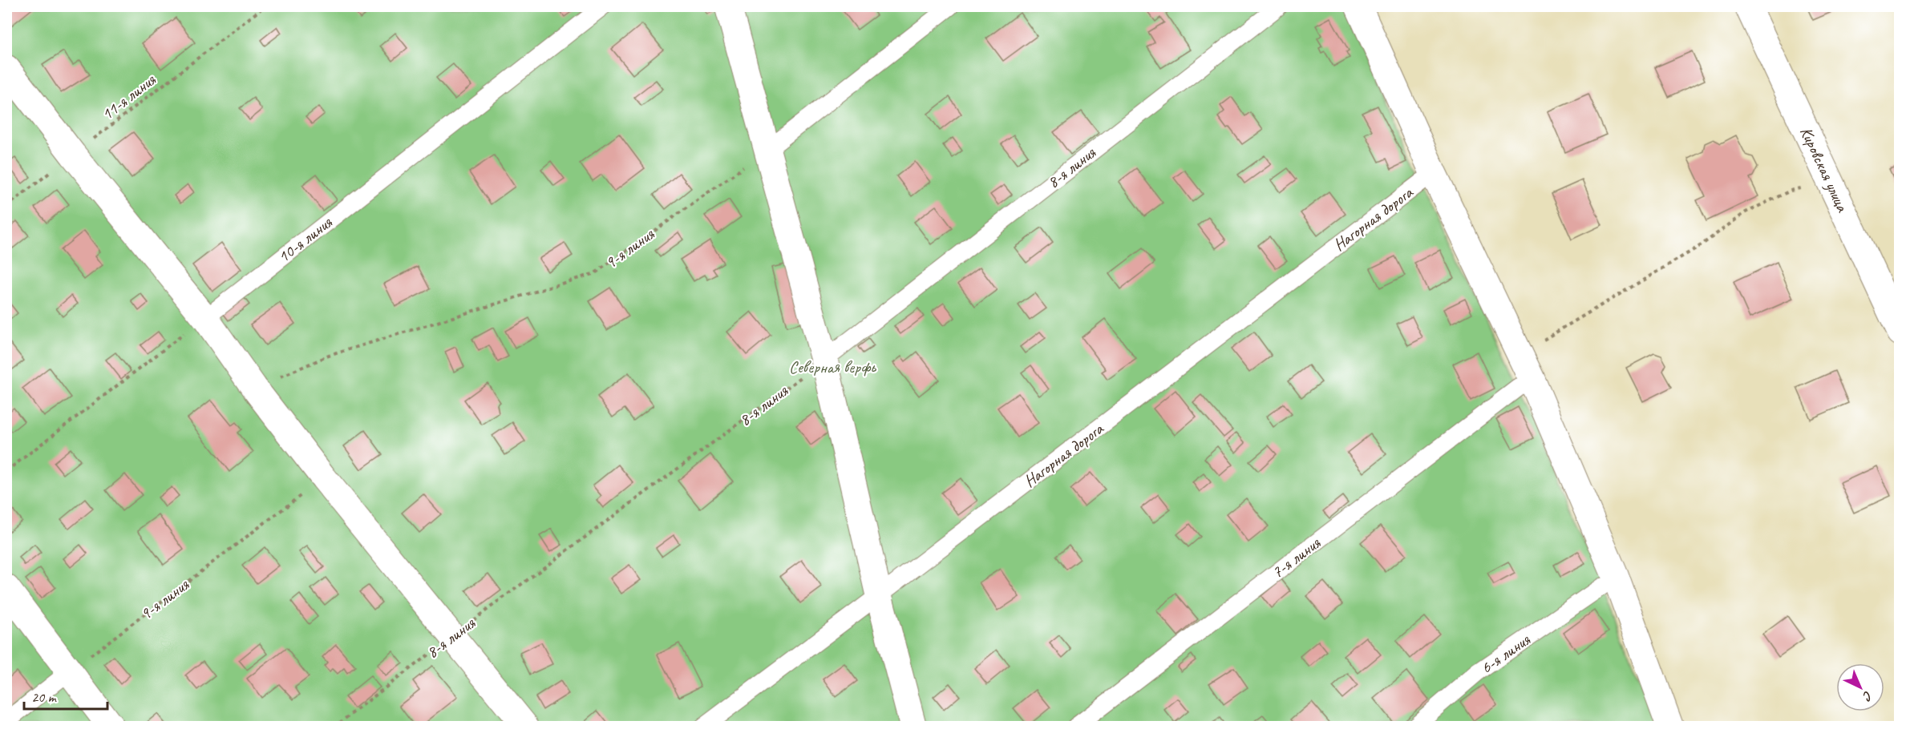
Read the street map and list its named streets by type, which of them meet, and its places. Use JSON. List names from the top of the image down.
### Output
{
  "streets": {
    "street": ["Кировская улица"],
    "lane": [
      "8-я линия",
      "Нагорная дорога",
      "10-я линия",
      "7-я линия",
      "6-я линия"
    ],
    "path": ["11-я линия", "9-я линия"]
  },
  "parks": ["Северная верфь"],
  "scale_bar": "20 m",
  "north": "bottom right"
}
